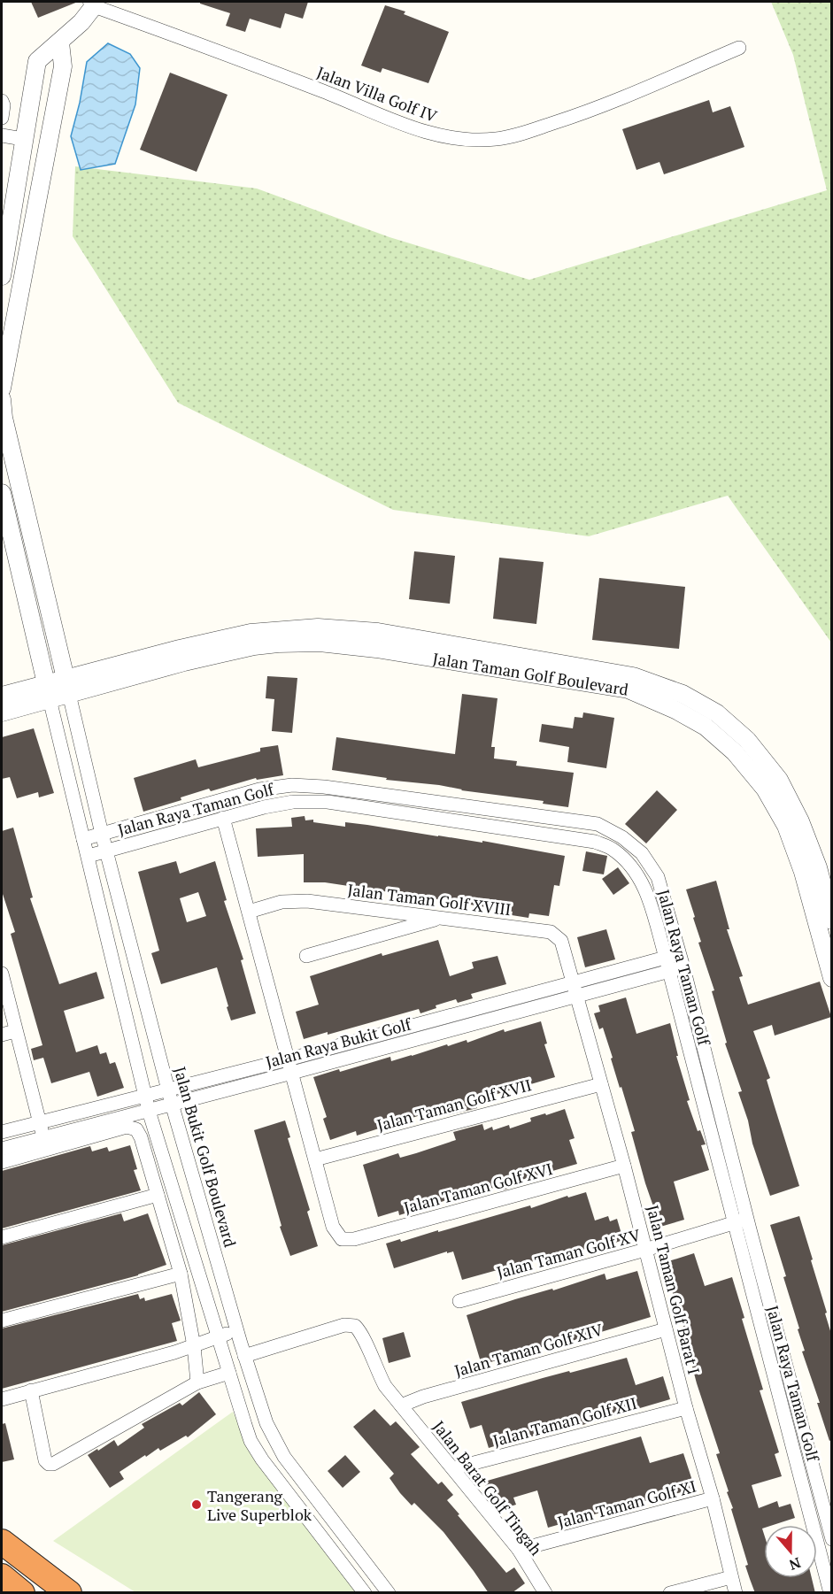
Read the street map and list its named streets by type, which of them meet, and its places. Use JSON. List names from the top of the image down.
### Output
{
  "streets": {
    "street": [
      "Jalan Villa Golf IV",
      "Jalan Taman Golf Boulevard",
      "Jalan Raya Taman Golf",
      "Jalan Taman Golf XVIII",
      "Jalan Raya Bukit Golf",
      "Jalan Taman Golf XVII",
      "Jalan Bukit Golf Boulevard",
      "Jalan Taman Golf XVI",
      "Jalan Taman Golf XV",
      "Jalan Taman Golf Barat I",
      "Jalan Taman Golf XIV",
      "Jalan Taman Golf XII",
      "Jalan Barat Golf Tingah",
      "Jalan Taman Golf XI"
    ]
  },
  "crossings": [
    ["Jalan Taman Golf Boulevard", "Jalan Bukit Golf Boulevard"],
    ["Jalan Raya Taman Golf", "Jalan Raya Bukit Golf"],
    ["Jalan Raya Taman Golf", "Jalan Bukit Golf Boulevard"],
    ["Jalan Raya Taman Golf", "Jalan Taman Golf XV"],
    ["Jalan Taman Golf XVIII", "Jalan Raya Bukit Golf"],
    ["Jalan Taman Golf XVIII", "Jalan Taman Golf Barat I"],
    ["Jalan Raya Bukit Golf", "Jalan Bukit Golf Boulevard"],
    ["Jalan Raya Bukit Golf", "Jalan Taman Golf Barat I"],
    ["Jalan Taman Golf XVII", "Jalan Taman Golf XVI"],
    ["Jalan Taman Golf XVII", "Jalan Taman Golf Barat I"],
    ["Jalan Bukit Golf Boulevard", "Jalan Barat Golf Tingah"],
    ["Jalan Taman Golf XVI", "Jalan Taman Golf Barat I"],
    ["Jalan Taman Golf XV", "Jalan Taman Golf Barat I"],
    ["Jalan Taman Golf Barat I", "Jalan Taman Golf XIV"],
    ["Jalan Taman Golf Barat I", "Jalan Taman Golf XII"],
    ["Jalan Taman Golf Barat I", "Jalan Taman Golf XI"],
    ["Jalan Taman Golf XIV", "Jalan Barat Golf Tingah"],
    ["Jalan Taman Golf XII", "Jalan Barat Golf Tingah"],
    ["Jalan Barat Golf Tingah", "Jalan Taman Golf XI"]
  ],
  "places": ["Tangerang Live Superblok"],
  "north": "bottom"
}
